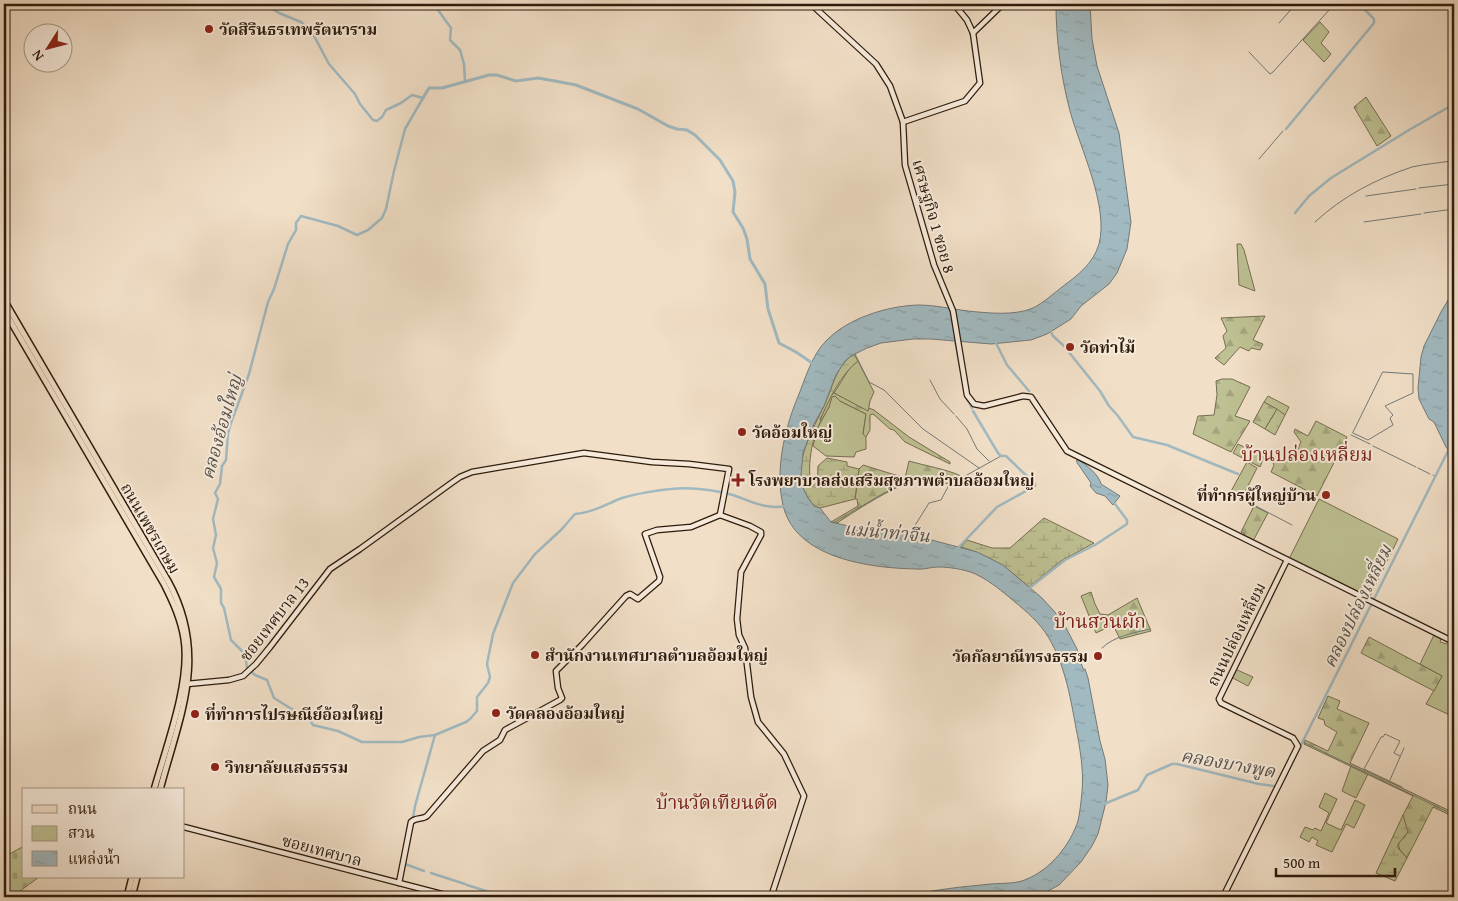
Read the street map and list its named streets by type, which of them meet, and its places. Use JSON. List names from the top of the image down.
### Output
{
  "streets": {
    "main road": ["ถนนเพชรเกษม"],
    "street": [
      "เศรษฐกิจ 1 ซอย 8",
      "ซอยเทศบาล 13",
      "ถนนปล่องเหลี่ยม",
      "ซอยเทศบาล"
    ]
  },
  "crossings": [
    ["เศรษฐกิจ 1 ซอย 8", "ถนนปล่องเหลี่ยม"],
    ["ถนนเพชรเกษม", "ซอยเทศบาล 13"]
  ],
  "districts": ["บ้านปล่องเหลี่ยม", "บ้านสวนผัก", "บ้านวัดเทียนดัด"],
  "water": [
    "คลองอ้อมใหญ่",
    "แม่น้ำท่าจีน",
    "คลองปล่องเหลี่ยม",
    "คลองบางพูด"
  ],
  "places": {
    "other": [
      "วัดสิรินธรเทพรัตนาราม",
      "วัดท่าไม้",
      "วัดอ้อมใหญ่",
      "ที่ทำกรผู้ใหญ่บ้าน",
      "สำนักงานเทศบาลตำบลอ้อมใหญ่",
      "วัดกัลยาณีทรงธรรม",
      "วัดคลองอ้อมใหญ่",
      "ที่ทำการไปรษณีย์อ้อมใหญ่",
      "วิทยาลัยแสงธรรม"
    ],
    "health": ["โรงพยาบาลส่งเสริมสุขภาพตำบลอ้อมใหญ่"]
  },
  "legend": ["ถนน", "สวน", "แหล่งน้ำ"],
  "scale_bar": "500 m",
  "north": "bottom left"
}
